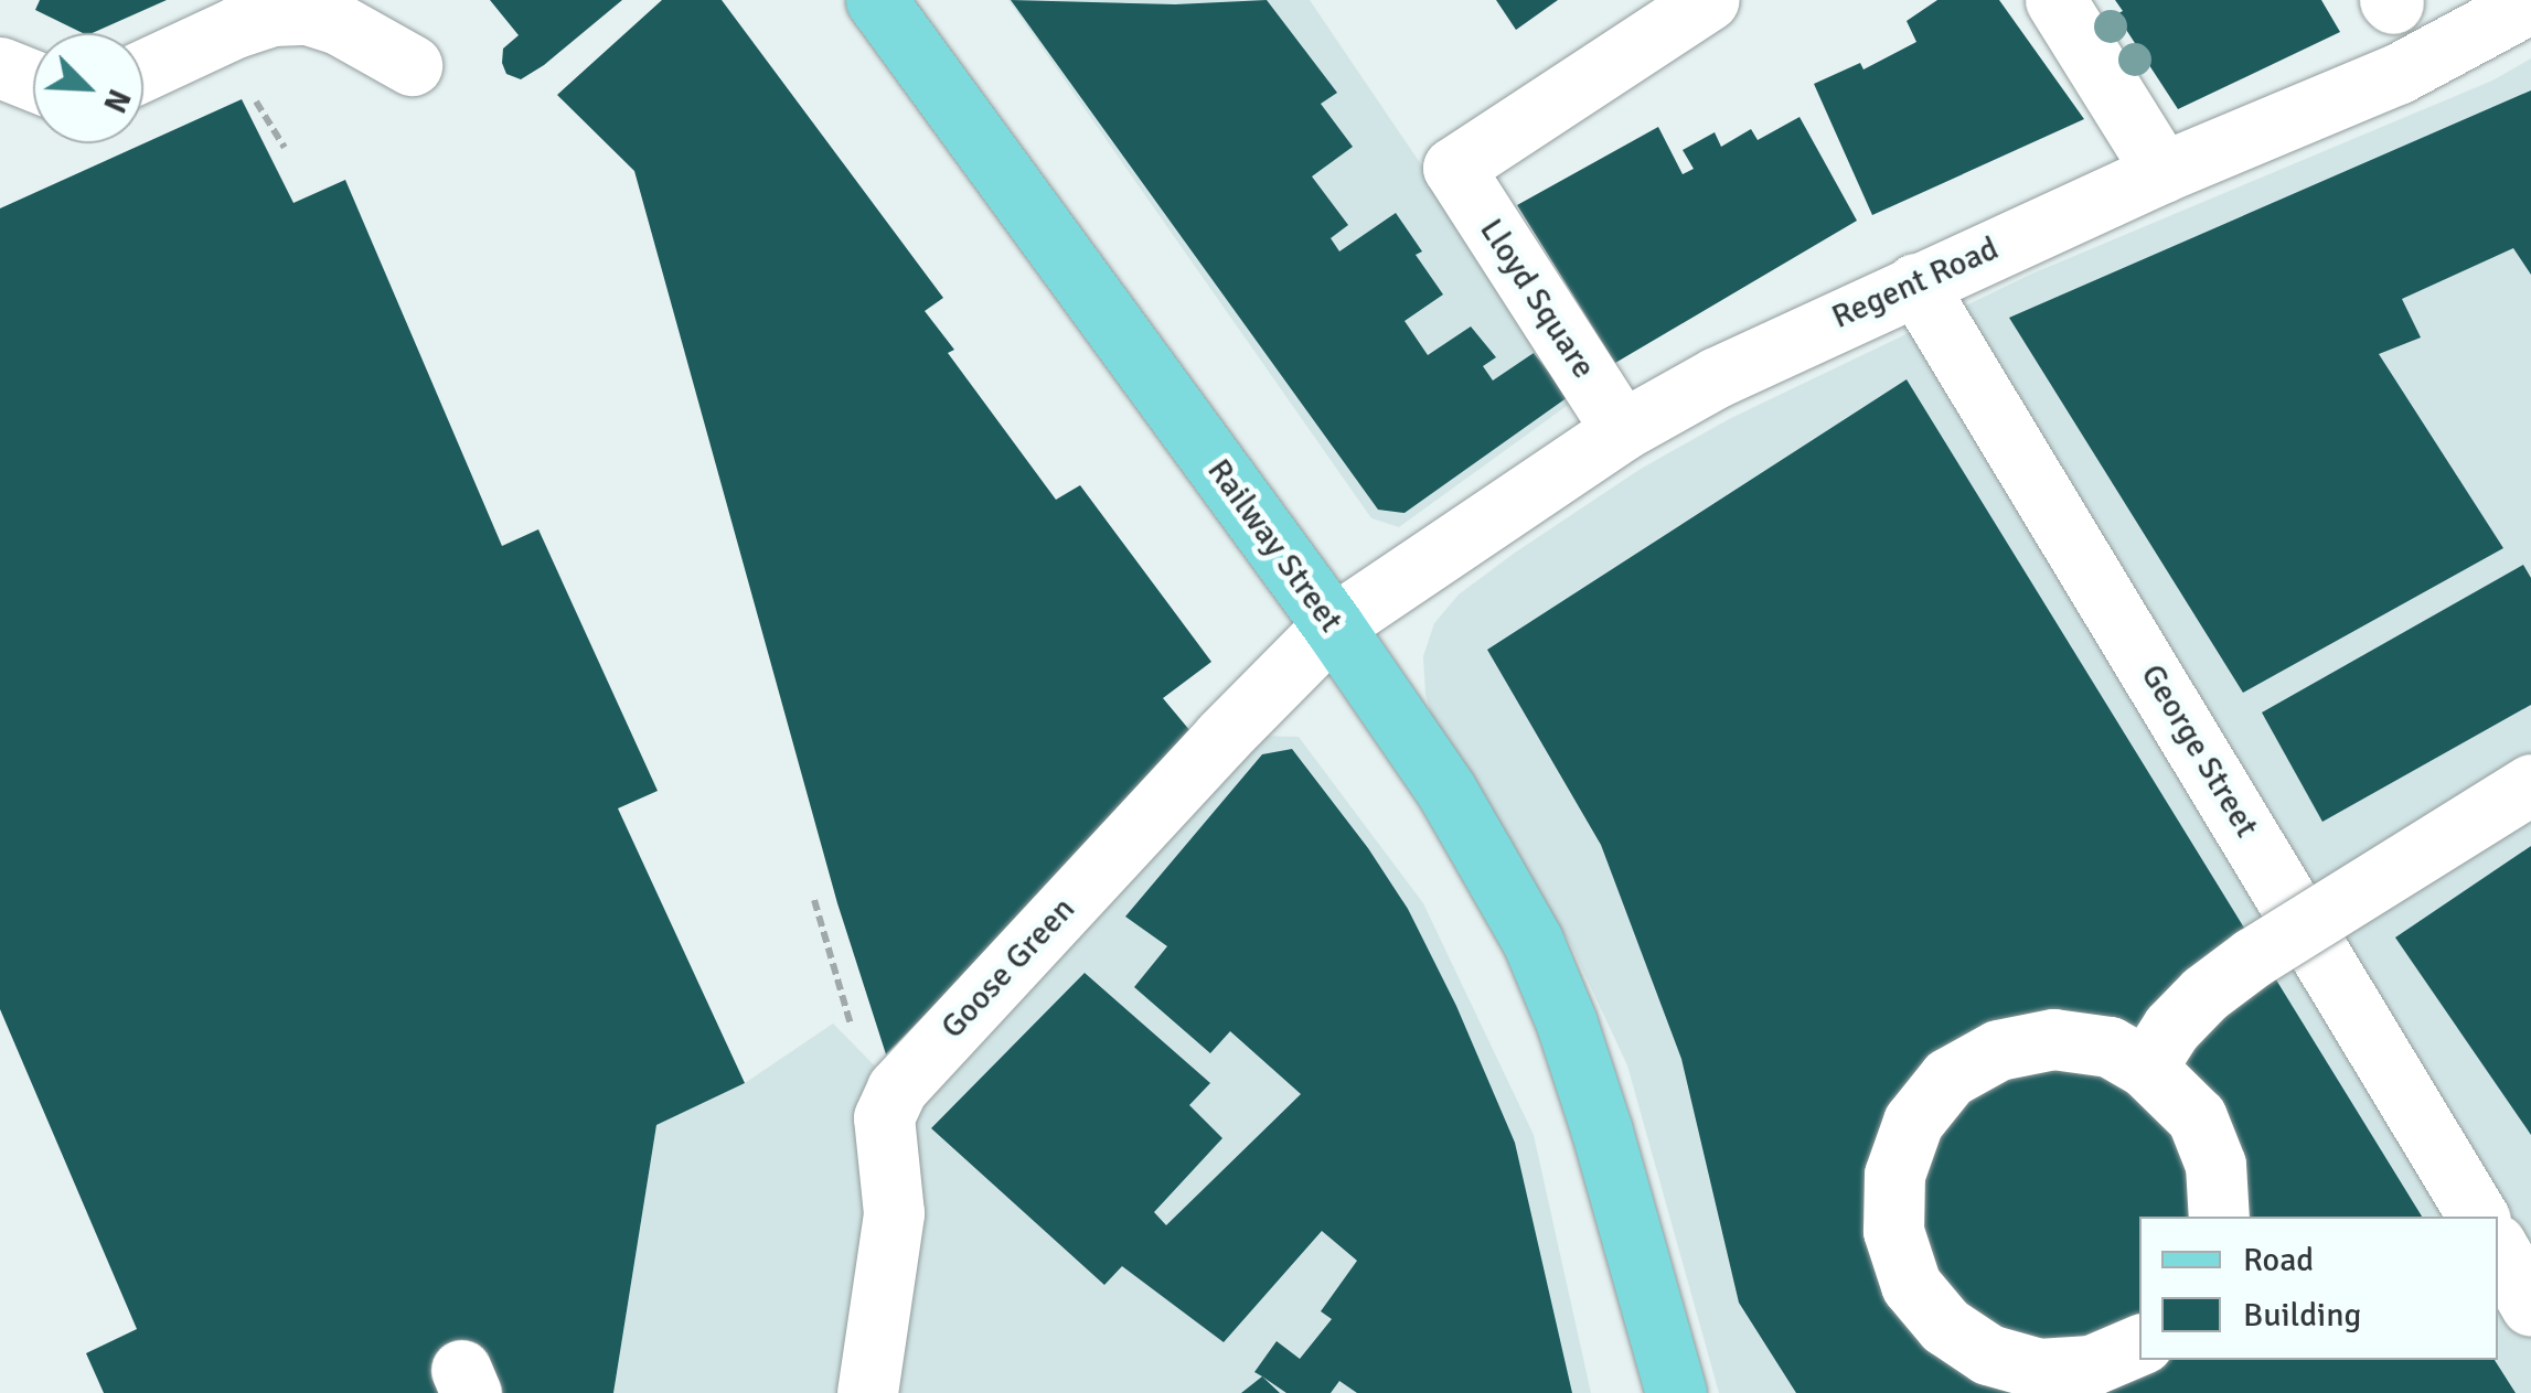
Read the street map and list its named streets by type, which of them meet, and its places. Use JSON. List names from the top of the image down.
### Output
{
  "streets": {
    "main road": ["Railway Street"],
    "street": [
      "Regent Road",
      "Lloyd Square",
      "George Street",
      "Goose Green"
    ]
  },
  "crossings": [
    ["Regent Road", "Lloyd Square"],
    ["Regent Road", "Railway Street"],
    ["Regent Road", "George Street"],
    ["Regent Road", "Goose Green"],
    ["Railway Street", "Goose Green"]
  ],
  "legend": ["Road", "Building"],
  "north": "bottom right"
}
